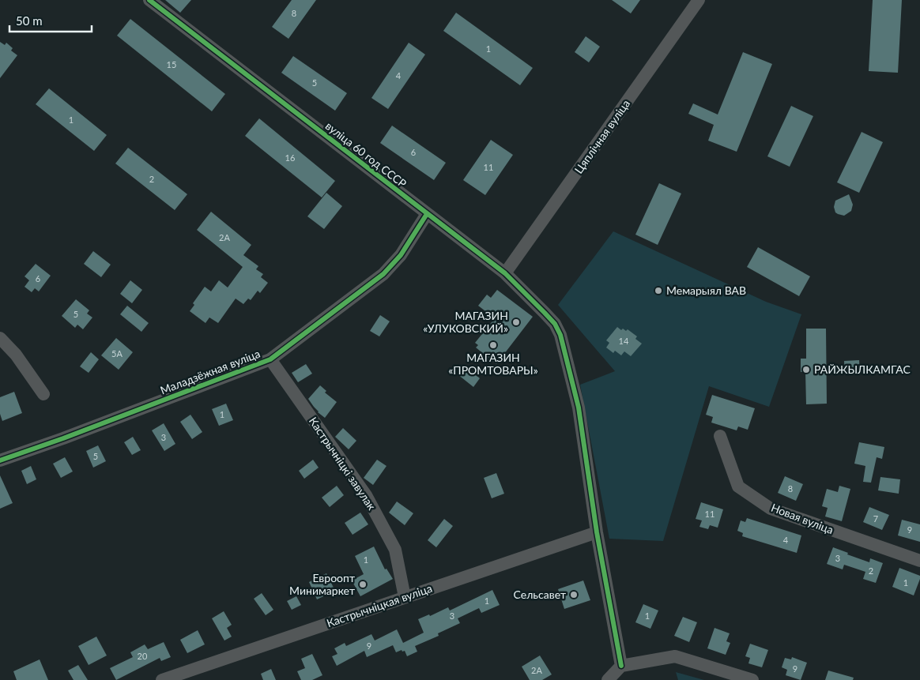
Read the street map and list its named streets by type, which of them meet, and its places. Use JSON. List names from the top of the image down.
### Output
{
  "streets": {
    "street": [
      "Цяплічная вуліца",
      "вуліца 60 год СССР",
      "Маладзёжная вуліца",
      "Кастрычніцкі завулак",
      "Новая вуліца",
      "Кастрычніцкая вуліца"
    ]
  },
  "crossings": [
    ["Цяплічная вуліца", "вуліца 60 год СССР"],
    ["вуліца 60 год СССР", "Маладзёжная вуліца"],
    ["вуліца 60 год СССР", "Кастрычніцкая вуліца"],
    ["Маладзёжная вуліца", "Кастрычніцкі завулак"],
    ["Кастрычніцкі завулак", "Кастрычніцкая вуліца"]
  ],
  "places": [
    "Мемарыял ВАВ",
    "МАГАЗИН «УЛУКОВСКИЙ»",
    "МАГАЗИН «ПРОМТОВАРЫ»",
    "РАЙЖЫЛКАМГАС",
    "Евроопт Минимаркет",
    "Сельсавет"
  ],
  "house_numbers": [
    "8",
    "1",
    "15",
    "4",
    "5",
    "1",
    "6",
    "16",
    "11",
    "2",
    "2А",
    "6",
    "5",
    "14",
    "5А",
    "1",
    "3",
    "5",
    "8",
    "11",
    "7",
    "9",
    "4",
    "3",
    "1",
    "2",
    "1",
    "1",
    "3",
    "1",
    "9",
    "20",
    "9",
    "2А"
  ],
  "scale_bar": "50 m"
}
